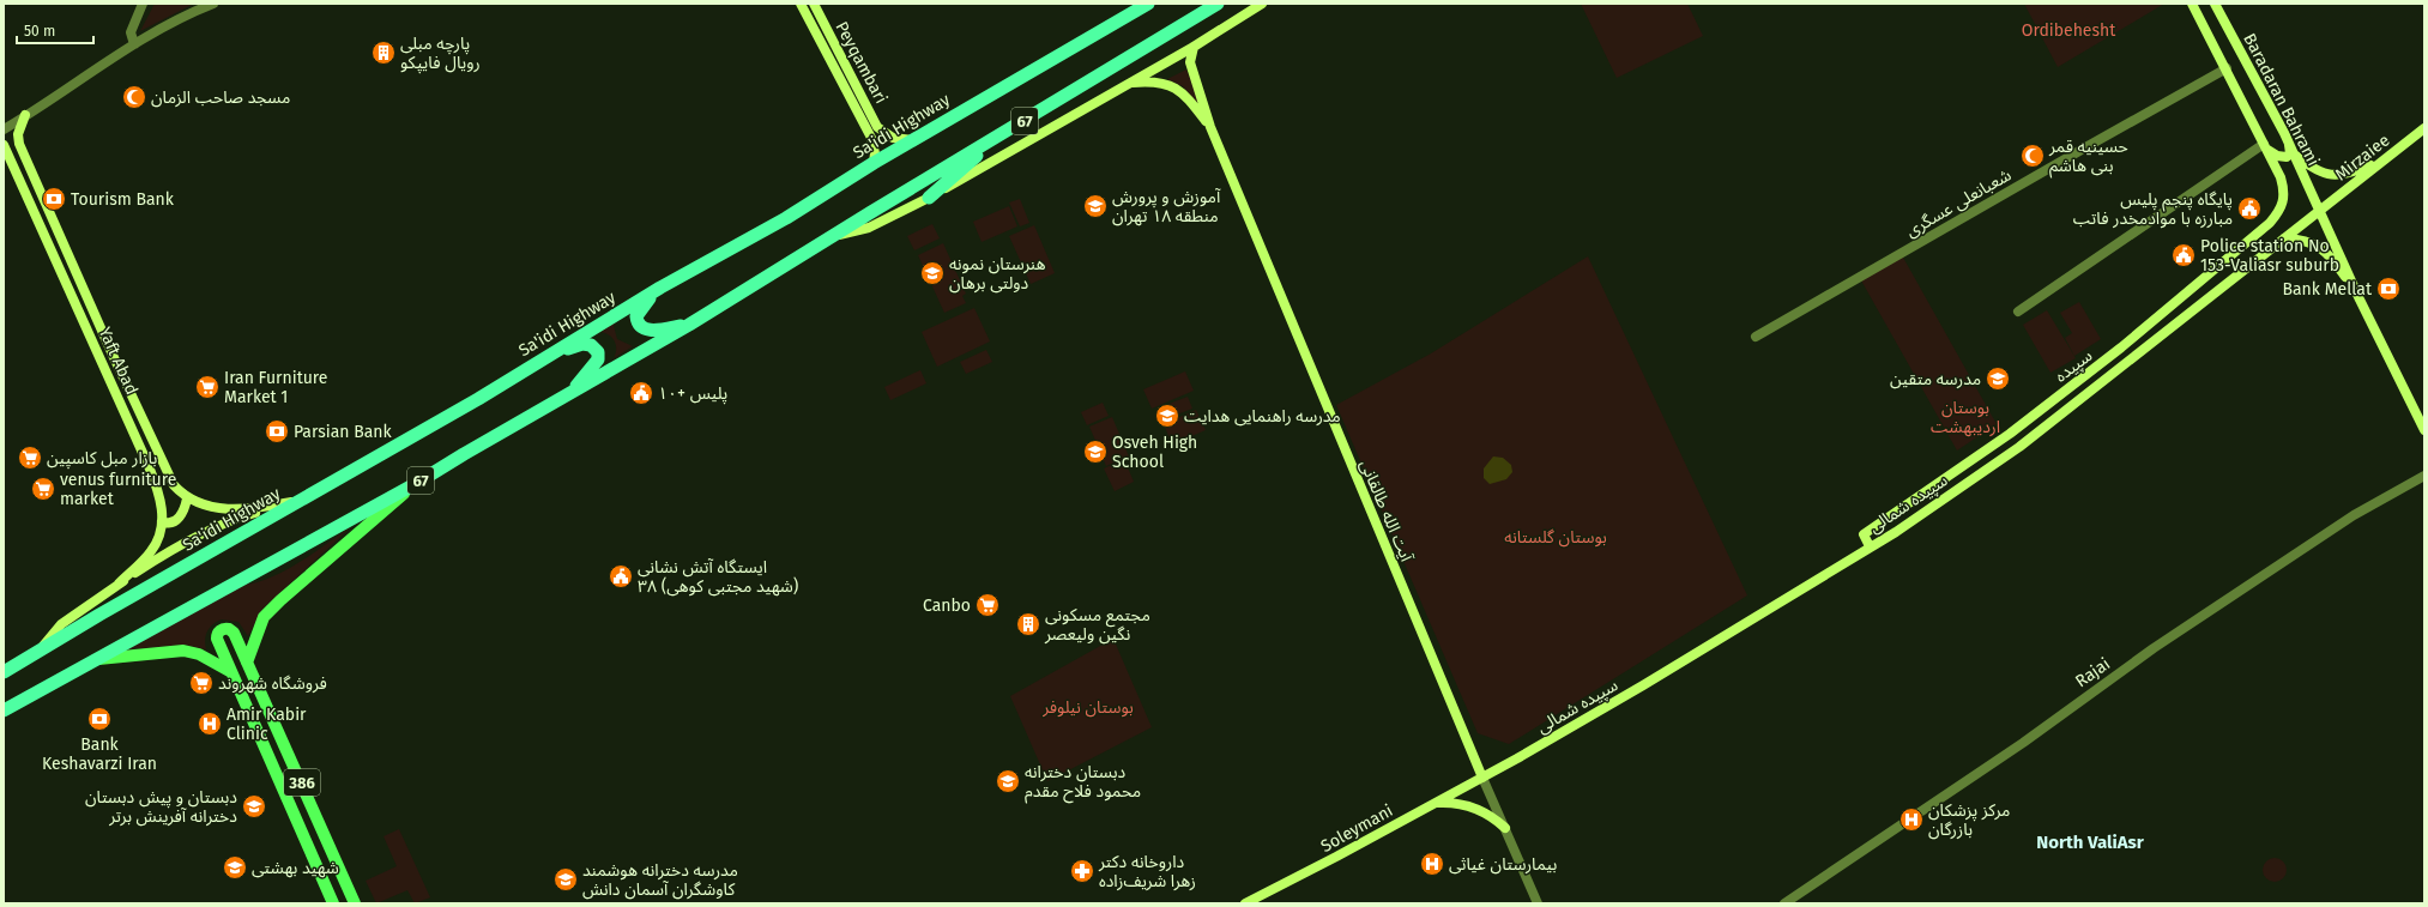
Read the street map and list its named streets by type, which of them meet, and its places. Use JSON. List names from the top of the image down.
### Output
{
  "streets": {
    "highway": ["67", "Sa'idi Highway"],
    "main road": [
      "Peyqambari",
      "Baradaran Bahrami",
      "Mirzaiee",
      "Yaft Abad",
      "سپیده",
      "سپیده شمالی",
      "آیت الله طالقانی",
      "386",
      "Soleymani"
    ],
    "street": ["شعبانعلی عسگری", "Rajai"]
  },
  "crossings": [
    ["Peyqambari", "Sa'idi Highway"],
    ["Baradaran Bahrami", "Mirzaiee"],
    ["Baradaran Bahrami", "سپیده شمالی"],
    ["Mirzaiee", "سپیده شمالی"],
    ["سپیده", "سپیده شمالی"],
    ["سپیده شمالی", "آیت الله طالقانی"],
    ["سپیده شمالی", "Soleymani"],
    ["آیت الله طالقانی", "Soleymani"]
  ],
  "districts": ["North ValiAsr"],
  "parks": [
    "Ordibehesht",
    "بوستان اردیبهشت",
    "بوستان گلستانه",
    "بوستان نیلوفر"
  ],
  "places": {
    "building": ["پارچه مبلی رویال فایپکو", "مجتمع مسکونی نگین ولیعصر"],
    "mosque": ["مسجد صاحب الزمان", "حسینیه قمر بنی هاشم"],
    "bank": [
      "Tourism Bank",
      "Bank Mellat",
      "Parsian Bank",
      "Bank Keshavarzi Iran"
    ],
    "school or university": [
      "آموزش و پرورش منطقه ۱۸ تهران",
      "هنرستان نمونه دولتی برهان",
      "مدرسه متقین",
      "مدرسه راهنمایی هدایت",
      "Osveh High School",
      "دبستان دخترانه محمود فلاح مقدم",
      "دبستان و پیش دبستان دخترانه آفرینش برتر",
      "شهید بهشتی",
      "مدرسه دخترانه هوشمند کاوشگران آسمان دانش"
    ],
    "public building": [
      "پایگاه پنجم پلیس مبارزه با موادمخدر فاتب",
      "Police station No 153-Valiasr suburb",
      "پلیس +۱۰",
      "ایستگاه آتش نشانی ۳۸ (شهید مجتبی کوهی)"
    ],
    "supermarket": [
      "Iran Furniture Market 1",
      "بازار مبل کاسپین",
      "venus furniture market",
      "Canbo",
      "فروشگاه شهروند"
    ],
    "hospital": ["Amir Kabir Clinic", "مرکز پزشکان بازرگان", "بیمارستان غیاثی"],
    "pharmacy": ["داروخانه دکتر زهرا شریف‌زاده"]
  },
  "scale_bar": "50 m"
}
